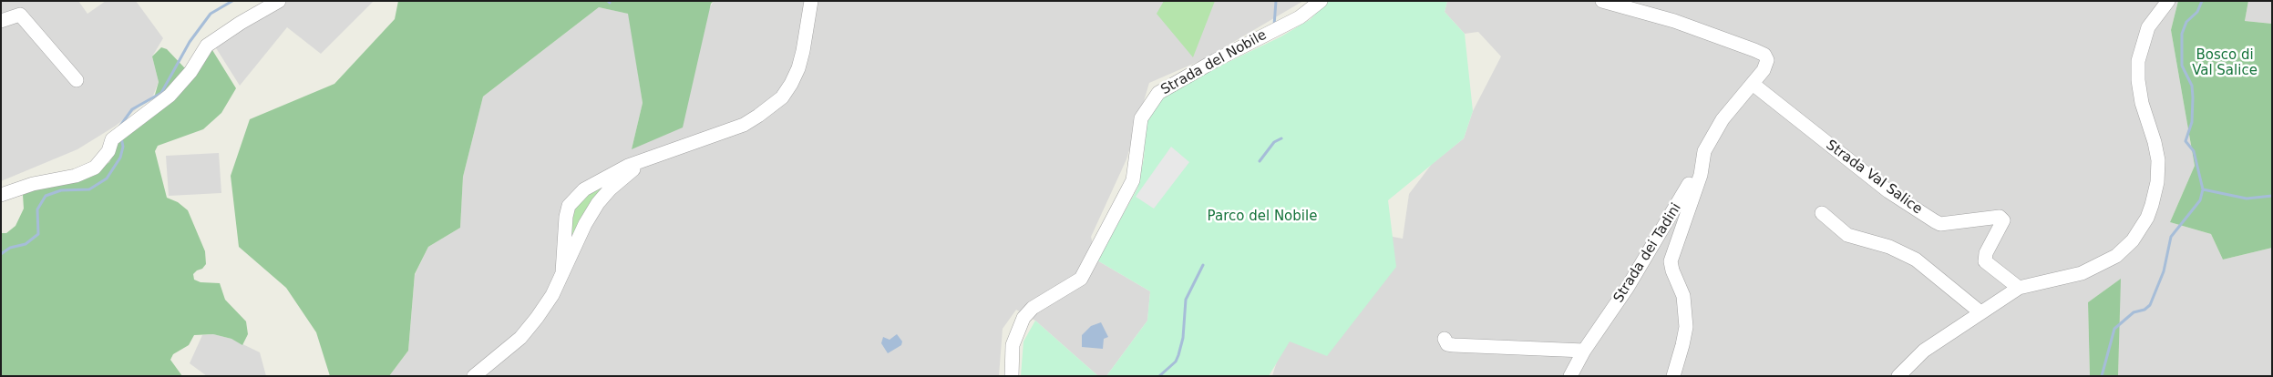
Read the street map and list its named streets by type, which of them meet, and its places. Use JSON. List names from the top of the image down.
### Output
{
  "streets": {
    "street": ["Strada del Nobile", "Strada Val Salice", "Strada dei Tadini"]
  },
  "crossings": [
    ["Strada Val Salice", "Strada dei Tadini"]
  ],
  "parks": ["Bosco di Val Salice", "Parco del Nobile"]
}
